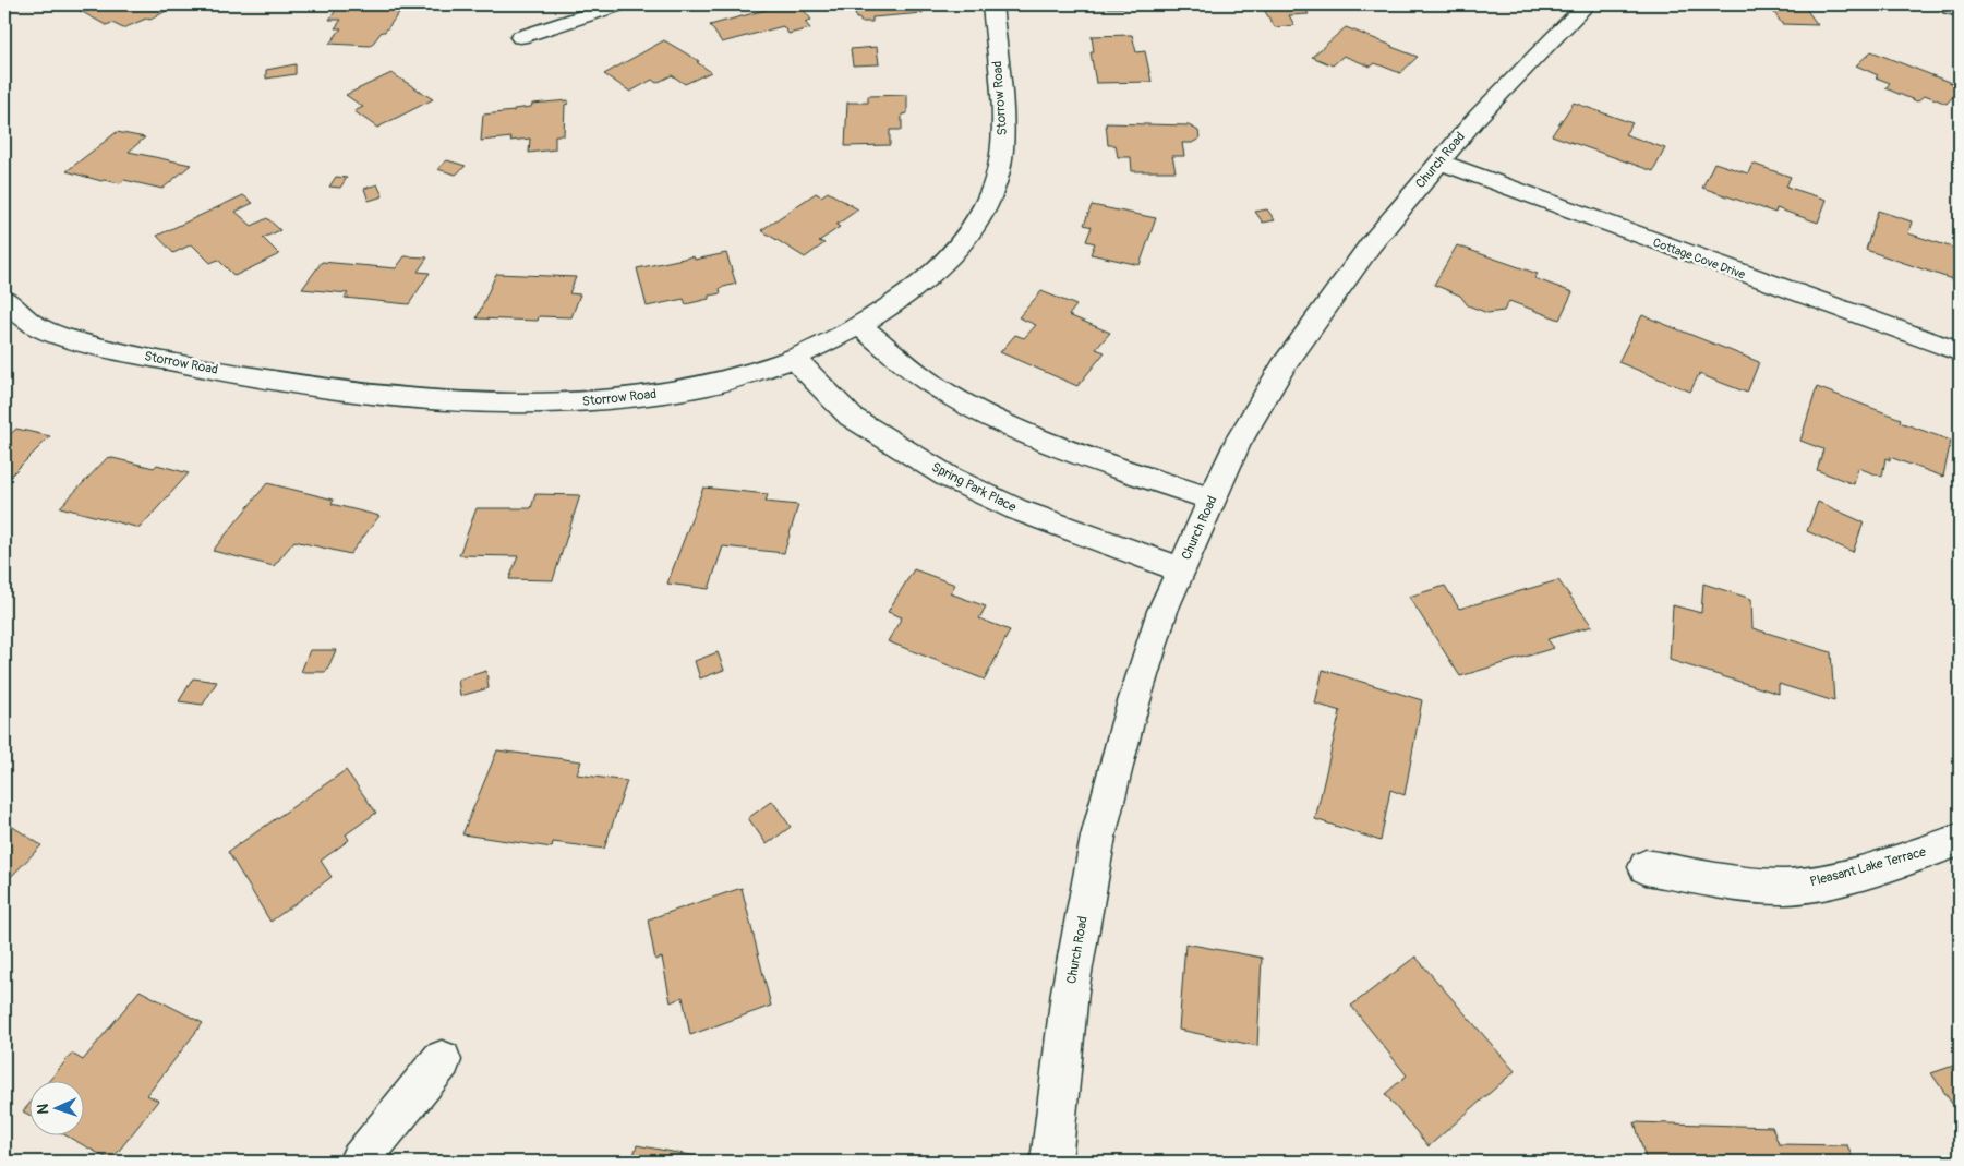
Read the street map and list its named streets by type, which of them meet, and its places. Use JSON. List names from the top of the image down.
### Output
{
  "streets": {
    "street": [
      "Storrow Road",
      "Church Road",
      "Cottage Cove Drive",
      "Spring Park Place",
      "Pleasant Lake Terrace"
    ]
  },
  "crossings": [
    ["Storrow Road", "Spring Park Place"],
    ["Church Road", "Cottage Cove Drive"],
    ["Church Road", "Spring Park Place"]
  ],
  "north": "left"
}
